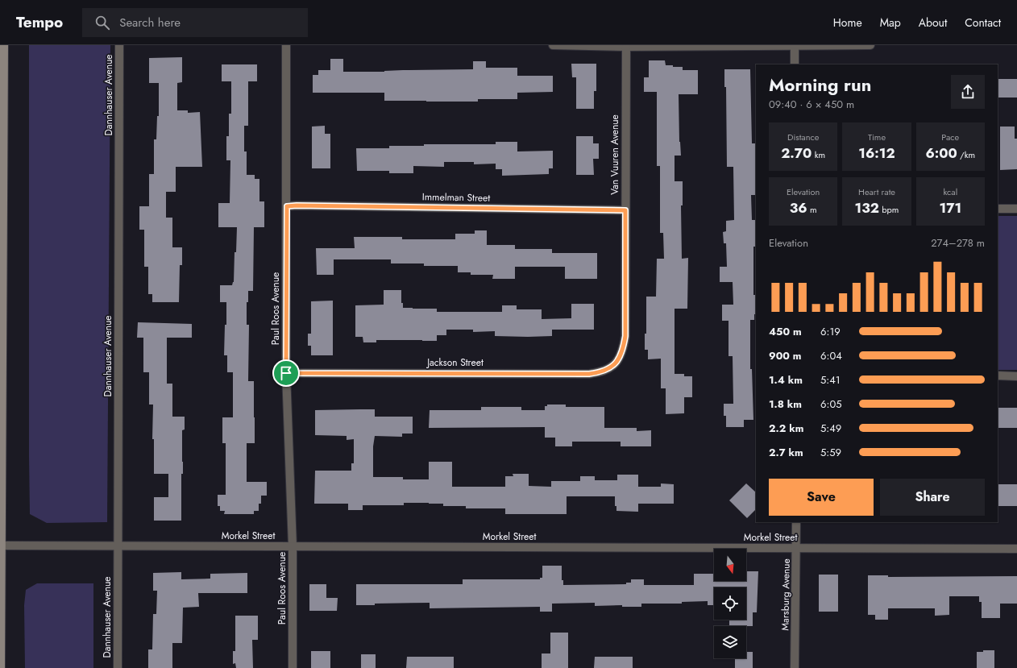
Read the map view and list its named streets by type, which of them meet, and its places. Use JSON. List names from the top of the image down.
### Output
{
  "streets": {
    "street": [
      "Dannhauser Avenue",
      "Van Vuuren Avenue",
      "Immelman Street",
      "Paul Roos Avenue",
      "Jackson Street",
      "Morkel Street",
      "Marsburg Avenue"
    ]
  },
  "crossings": [
    ["Dannhauser Avenue", "Morkel Street"],
    ["Van Vuuren Avenue", "Immelman Street"],
    ["Van Vuuren Avenue", "Jackson Street"],
    ["Immelman Street", "Paul Roos Avenue"],
    ["Paul Roos Avenue", "Jackson Street"],
    ["Paul Roos Avenue", "Morkel Street"],
    ["Morkel Street", "Marsburg Avenue"]
  ],
  "north": "bottom",
  "page": {
    "header": "Tempo",
    "search": "Search here",
    "nav": [
      "Home",
      "Map",
      "About",
      "Contact"
    ],
    "heading": ["Morning run", "09:40 · 6 × 450 m"],
    "stats": [
      ["Distance", "2.70 km"],
      ["Time", "16:12"],
      ["Pace", "6:00 /km"],
      ["Elevation", "36 m"],
      ["Heart rate", "132 bpm"],
      ["kcal", "171"]
    ],
    "chart": ["Elevation", "274–278 m"],
    "list": [
      {
        "name": "450 m",
        "note": "6:19"
      },
      {
        "name": "900 m",
        "note": "6:04"
      },
      {
        "name": "1.4 km",
        "note": "5:41"
      },
      {
        "name": "1.8 km",
        "note": "6:05"
      },
      {
        "name": "2.2 km",
        "note": "5:49"
      },
      {
        "name": "2.7 km",
        "note": "5:59"
      }
    ],
    "buttons": ["Save", "Share"]
  }
}
